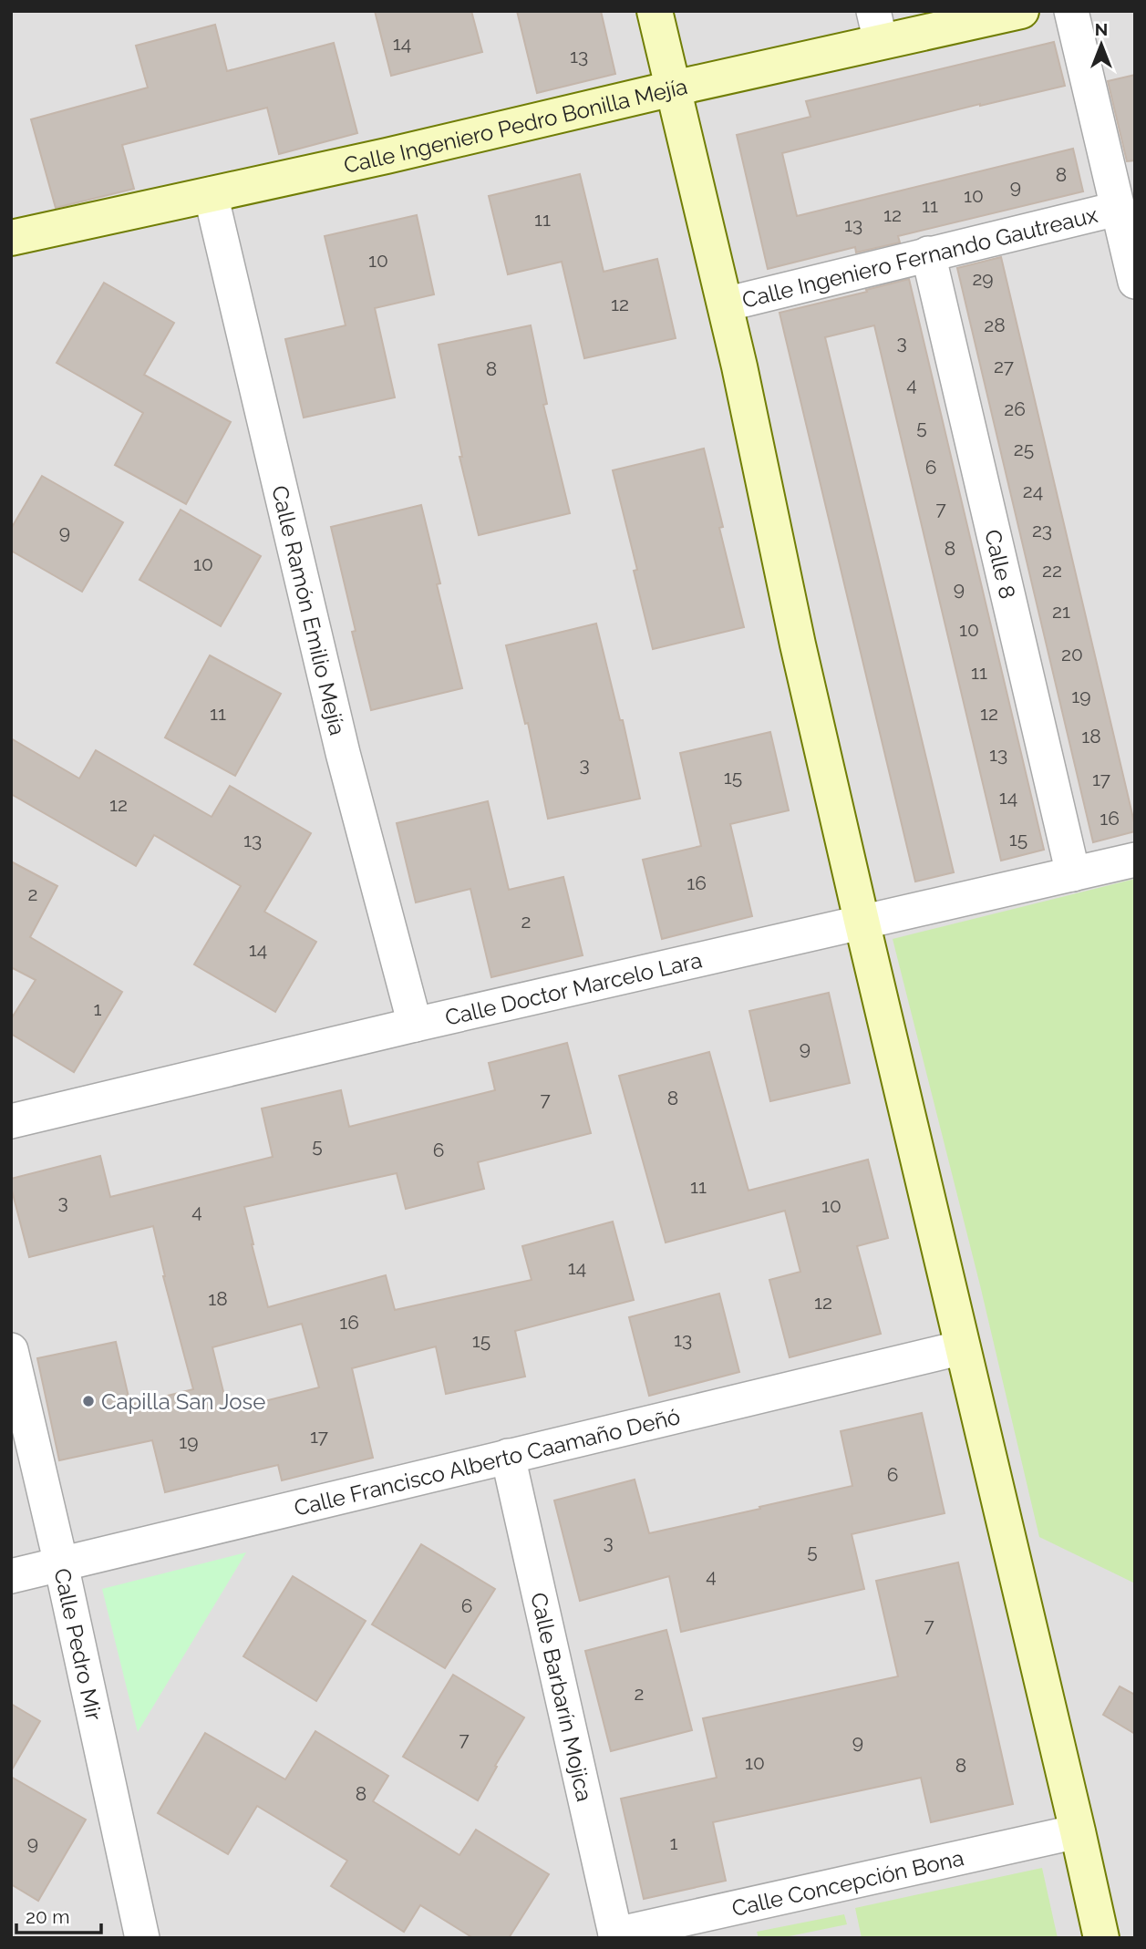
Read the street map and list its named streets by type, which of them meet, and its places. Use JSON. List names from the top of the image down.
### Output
{
  "streets": {
    "street": [
      "Calle Ingeniero Pedro Bonilla Mejía",
      "Calle Ingeniero Fernando Gautreaux",
      "Calle 8",
      "Calle Ramón Emilio Mejía",
      "Calle Doctor Marcelo Lara",
      "Calle Francisco Alberto Caamaño Deñó",
      "Calle Pedro Mir",
      "Calle Barbarín Mojica",
      "Calle Concepción Bona"
    ]
  },
  "crossings": [
    ["Calle Ingeniero Pedro Bonilla Mejía", "Calle Ramón Emilio Mejía"],
    ["Calle Ingeniero Fernando Gautreaux", "Calle 8"],
    ["Calle 8", "Calle Doctor Marcelo Lara"],
    ["Calle Ramón Emilio Mejía", "Calle Doctor Marcelo Lara"],
    ["Calle Francisco Alberto Caamaño Deñó", "Calle Pedro Mir"],
    ["Calle Francisco Alberto Caamaño Deñó", "Calle Barbarín Mojica"],
    ["Calle Barbarín Mojica", "Calle Concepción Bona"]
  ],
  "places": ["Capilla San Jose"],
  "house_numbers": [
    "14",
    "13",
    "8",
    "9",
    "10",
    "11",
    "12",
    "11",
    "13",
    "10",
    "29",
    "12",
    "28",
    "3",
    "27",
    "8",
    "4",
    "26",
    "5",
    "25",
    "6",
    "24",
    "7",
    "23",
    "9",
    "8",
    "10",
    "22",
    "9",
    "21",
    "10",
    "20",
    "11",
    "19",
    "11",
    "12",
    "18",
    "13",
    "3",
    "15",
    "17",
    "14",
    "12",
    "16",
    "15",
    "13",
    "16",
    "2",
    "2",
    "14",
    "1",
    "9",
    "8",
    "7",
    "5",
    "6",
    "11",
    "3",
    "10",
    "4",
    "14",
    "18",
    "12",
    "16",
    "13",
    "15",
    "17",
    "19",
    "6",
    "3",
    "5",
    "4",
    "6",
    "7",
    "2",
    "7",
    "9",
    "10",
    "8",
    "8",
    "9",
    "1"
  ],
  "scale_bar": "20 m",
  "north": "top"
}
